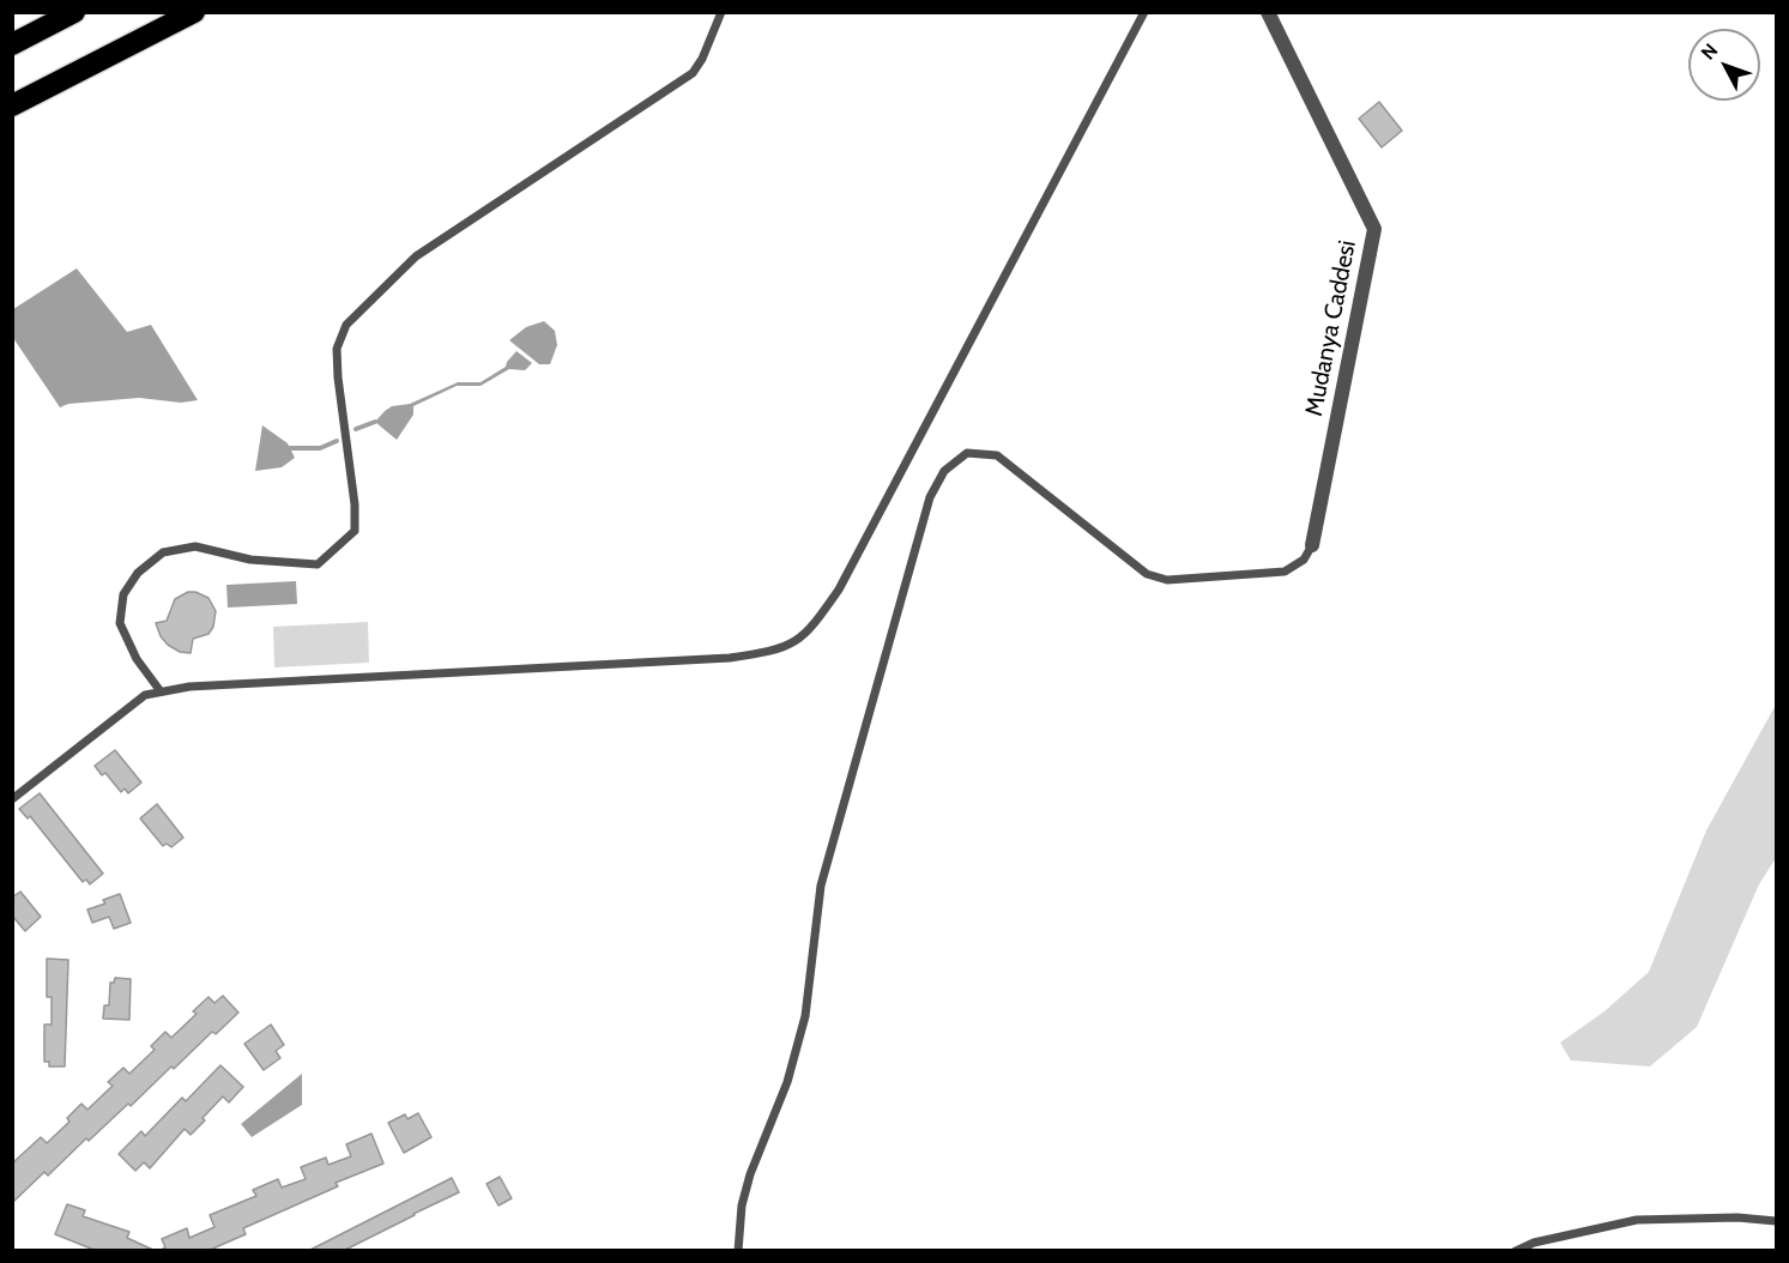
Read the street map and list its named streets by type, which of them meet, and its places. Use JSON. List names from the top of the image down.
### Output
{
  "streets": {
    "street": ["Mudanya Caddesi"]
  },
  "north": "top left"
}
